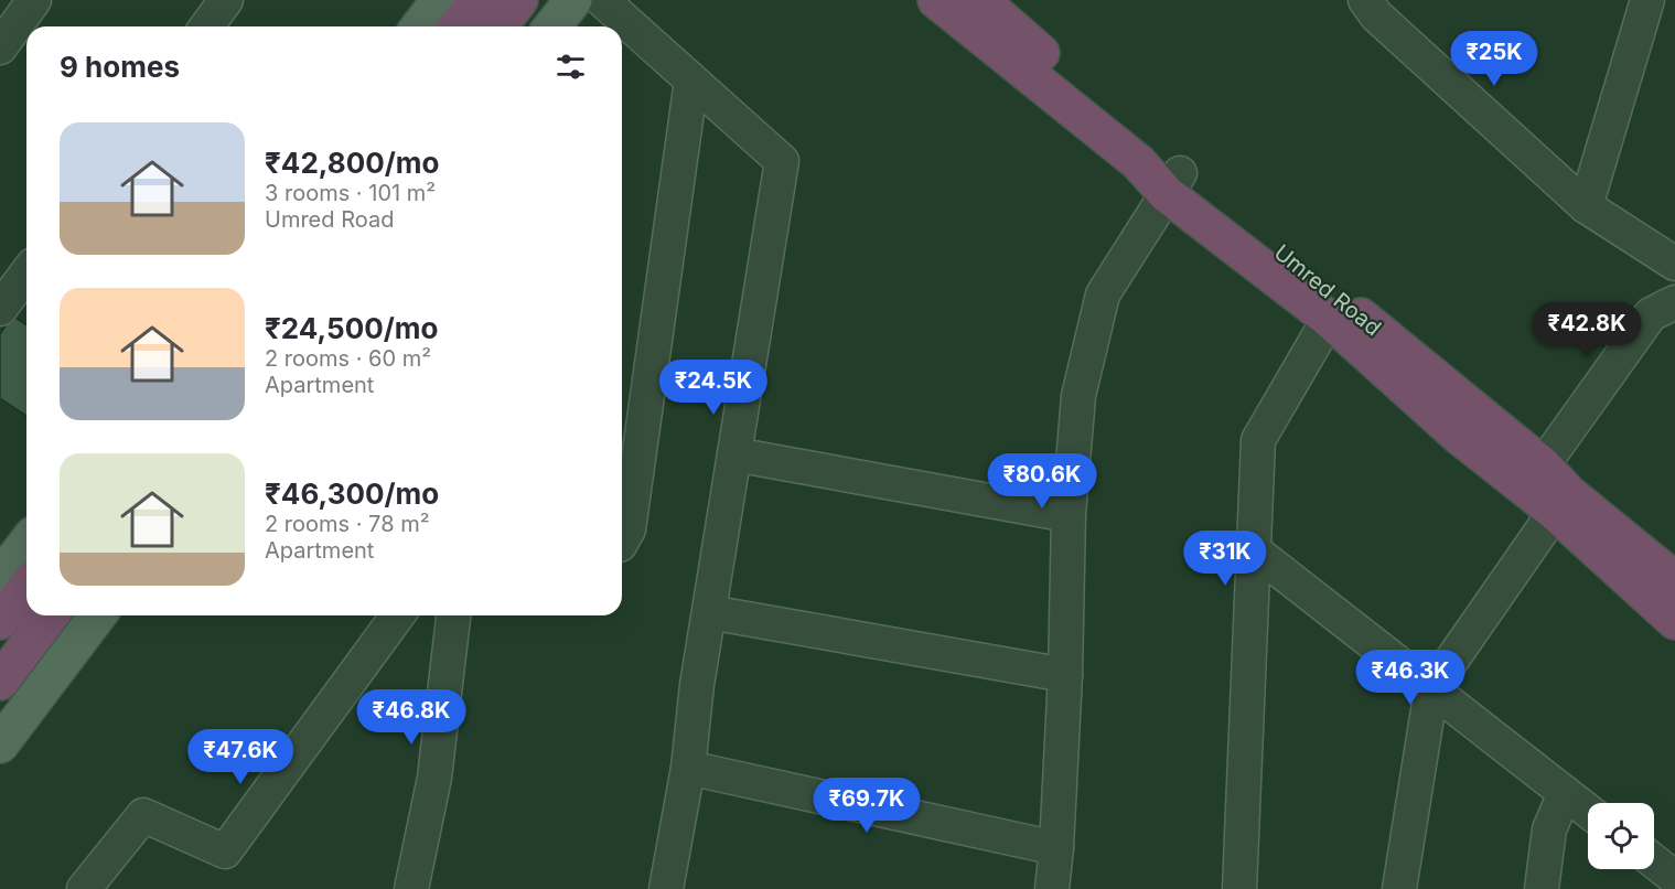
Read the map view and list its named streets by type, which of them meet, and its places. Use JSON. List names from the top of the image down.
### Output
{
  "streets": {
    "highway": ["Umred Road"]
  },
  "page": {
    "heading": "9 homes",
    "price": [
      "₹25K",
      "₹42.8K",
      "₹24.5K",
      "₹80.6K",
      "₹31K",
      "₹46.3K",
      "₹46.8K",
      "₹47.6K",
      "₹69.7K"
    ],
    "list": [
      {
        "name": "₹42,800/mo",
        "note": "3 rooms · 101 m² · Umred Road"
      },
      {
        "name": "₹24,500/mo",
        "note": "2 rooms · 60 m² · Apartment"
      },
      {
        "name": "₹46,300/mo",
        "note": "2 rooms · 78 m² · Apartment"
      }
    ]
  }
}
